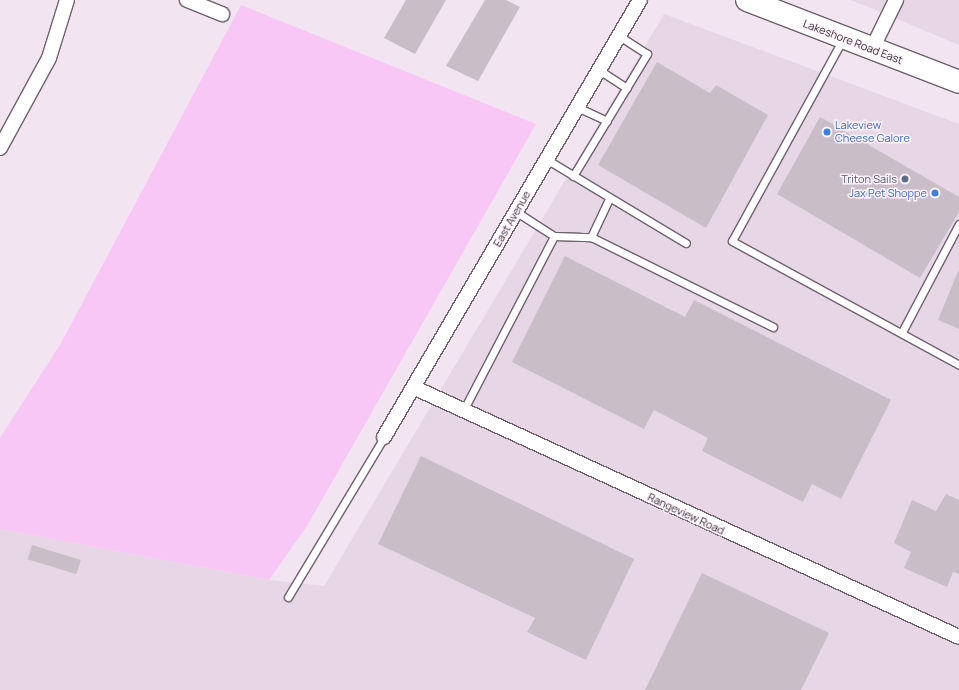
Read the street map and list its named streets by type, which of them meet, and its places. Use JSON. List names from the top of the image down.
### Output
{
  "streets": {
    "main road": ["Lakeshore Road East"],
    "street": ["East Avenue", "Rangeview Road"]
  },
  "crossings": [
    ["East Avenue", "Rangeview Road"]
  ],
  "places": ["Lakeview Cheese Galore", "Triton Sails", "Jax Pet Shoppe"]
}
